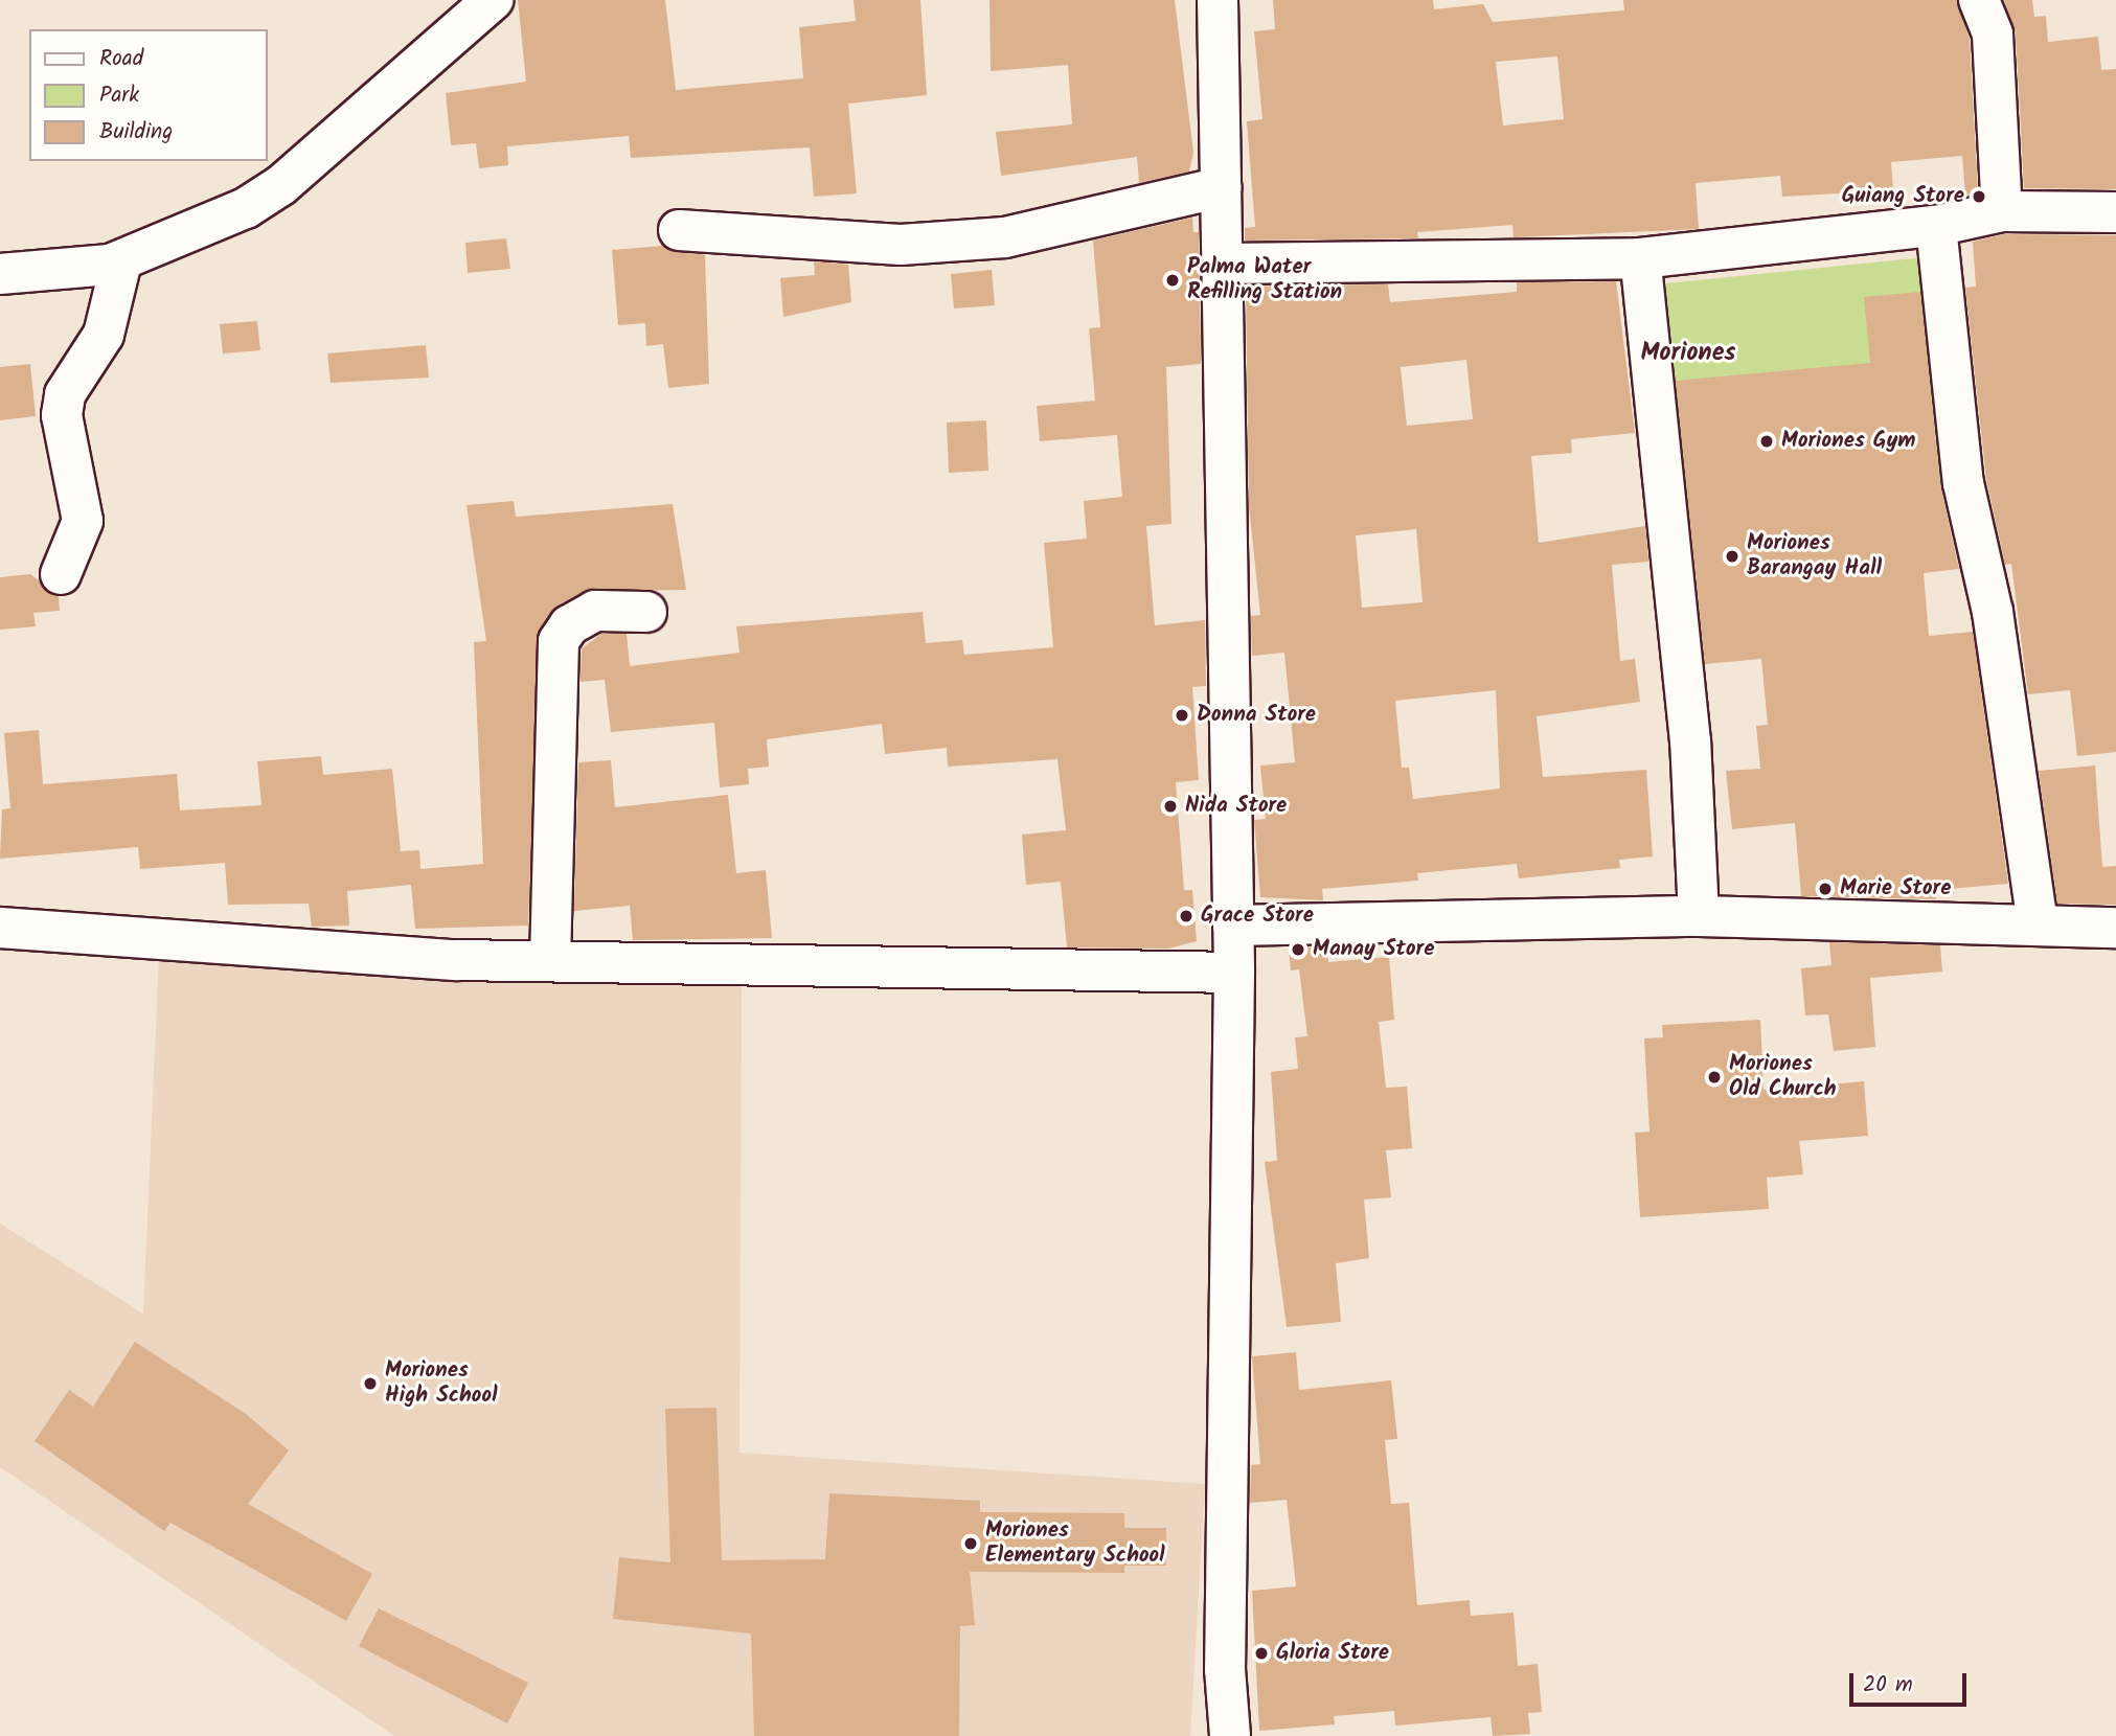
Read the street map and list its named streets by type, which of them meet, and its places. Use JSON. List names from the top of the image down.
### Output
{
  "districts": ["Moriones"],
  "places": [
    "Guiang Store",
    "Palma Water Refilling Station",
    "Moriones Gym",
    "Moriones Barangay Hall",
    "Donna Store",
    "Nida Store",
    "Marie Store",
    "Grace Store",
    "Manay Store",
    "Moriones Old Church",
    "Moriones High School",
    "Moriones Elementary School",
    "Gloria Store"
  ],
  "legend": ["Road", "Park", "Building"],
  "scale_bar": "20 m"
}
